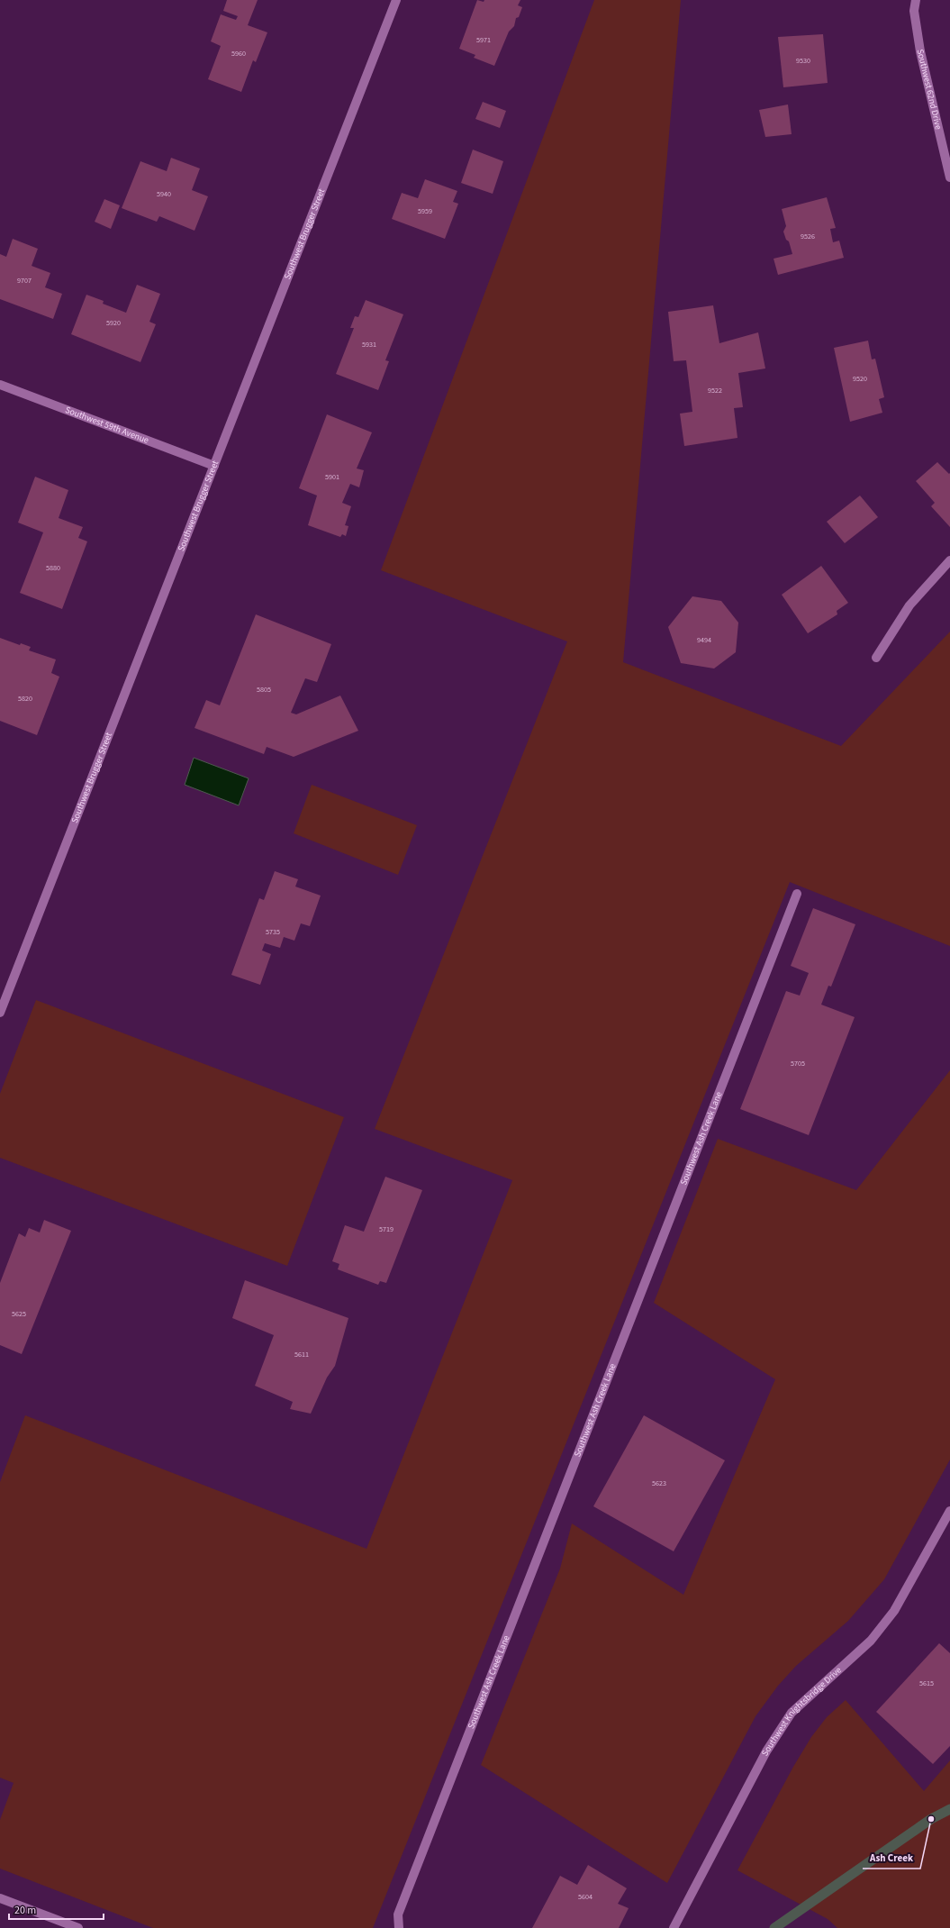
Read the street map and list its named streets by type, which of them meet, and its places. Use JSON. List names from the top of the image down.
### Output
{
  "streets": {
    "street": [
      "Southwest 62nd Drive",
      "Southwest Brugger Street",
      "Southwest 59th Avenue",
      "Southwest Ash Creek Lane",
      "Southwest Knightsbridge Drive"
    ]
  },
  "crossings": [
    ["Southwest Brugger Street", "Southwest 59th Avenue"]
  ],
  "places": ["Ash Creek"],
  "house_numbers": [
    "5971",
    "5960",
    "9530",
    "5940",
    "5959",
    "9526",
    "9707",
    "5920",
    "5931",
    "9520",
    "9522",
    "5901",
    "5880",
    "9494",
    "5805",
    "5820",
    "5735",
    "5705",
    "5719",
    "5625",
    "5611",
    "5623",
    "5615",
    "5604"
  ],
  "scale_bar": "20 m"
}
